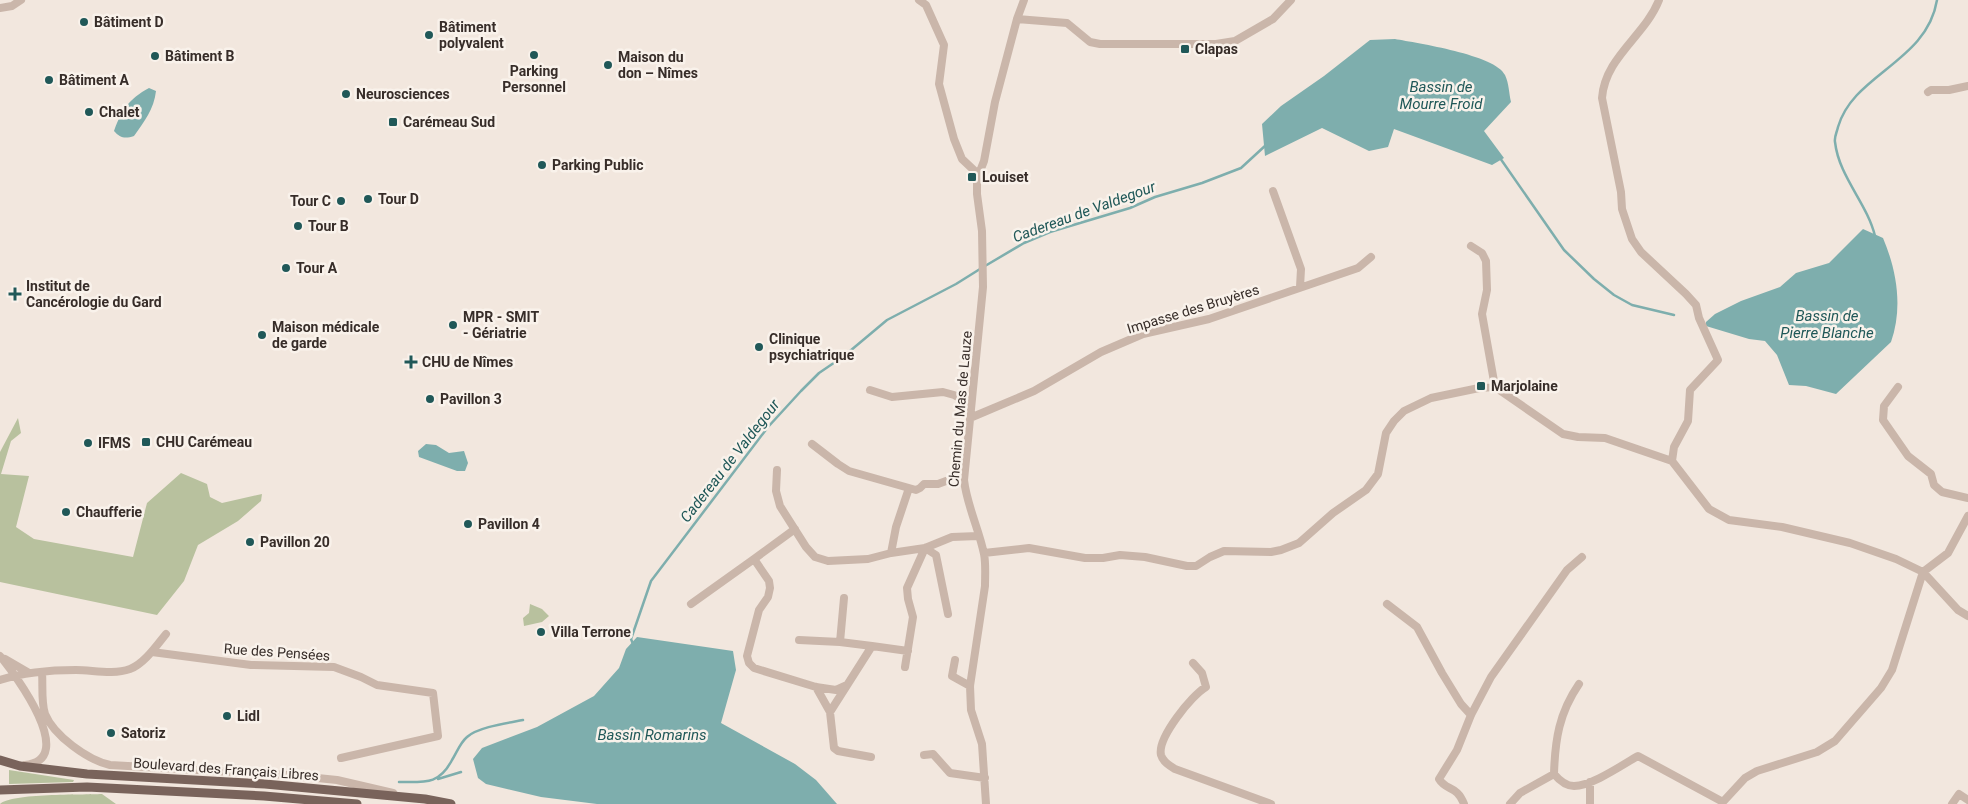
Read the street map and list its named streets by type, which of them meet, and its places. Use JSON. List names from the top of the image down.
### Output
{
  "streets": {
    "main road": ["Boulevard des Français Libres"],
    "street": ["Impasse des Bruyères", "Chemin du Mas de Lauze", "Rue des Pensées"]
  },
  "crossings": [
    ["Impasse des Bruyères", "Chemin du Mas de Lauze"]
  ],
  "water": [
    "Bassin de Mourre Froid",
    "Cadereau de Valdegour",
    "Bassin de Pierre Blanche",
    "Bassin Romarins"
  ],
  "places": {
    "other": [
      "Bâtiment D",
      "Bâtiment polyvalent",
      "Parking Personnel",
      "Bâtiment B",
      "Maison du don – Nîmes",
      "Bâtiment A",
      "Neurosciences",
      "Chalet",
      "Parking Public",
      "Tour D",
      "Tour C",
      "Tour B",
      "Tour A",
      "MPR - SMIT - Gériatrie",
      "Maison médicale de garde",
      "Clinique psychiatrique",
      "Pavillon 3",
      "IFMS",
      "Chaufferie",
      "Pavillon 4",
      "Pavillon 20",
      "Villa Terrone",
      "Lidl",
      "Satoriz"
    ],
    "transit": [
      "Clapas",
      "Carémeau Sud",
      "Louiset",
      "Marjolaine",
      "CHU Carémeau"
    ],
    "health": ["Institut de Cancérologie du Gard", "CHU de Nîmes"]
  }
}
